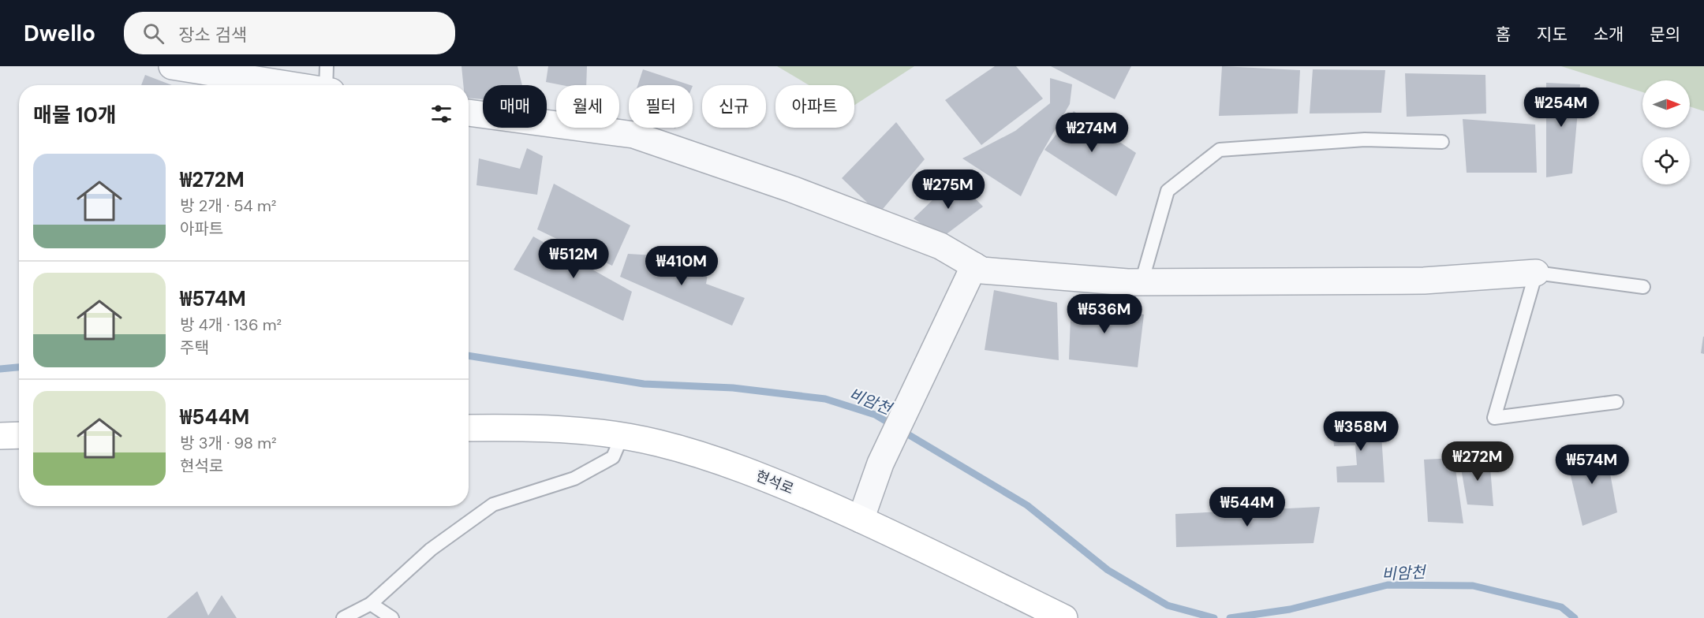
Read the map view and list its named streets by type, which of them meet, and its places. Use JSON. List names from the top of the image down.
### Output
{
  "streets": {
    "street": ["현석로"]
  },
  "water": ["비암천"],
  "north": "right",
  "page": {
    "header": "Dwello",
    "search": "장소 검색",
    "nav": [
      "홈",
      "지도",
      "소개",
      "문의"
    ],
    "chip": [
      "매매",
      "월세",
      "필터",
      "신규",
      "아파트"
    ],
    "heading": "매물 10개",
    "price": [
      "₩254M",
      "₩274M",
      "₩275M",
      "₩512M",
      "₩410M",
      "₩536M",
      "₩358M",
      "₩272M",
      "₩574M",
      "₩544M"
    ],
    "list": [
      {
        "name": "₩272M",
        "note": "방 2개 · 54 m² · 아파트"
      },
      {
        "name": "₩574M",
        "note": "방 4개 · 136 m² · 주택"
      },
      {
        "name": "₩544M",
        "note": "방 3개 · 98 m² · 현석로"
      }
    ]
  }
}
